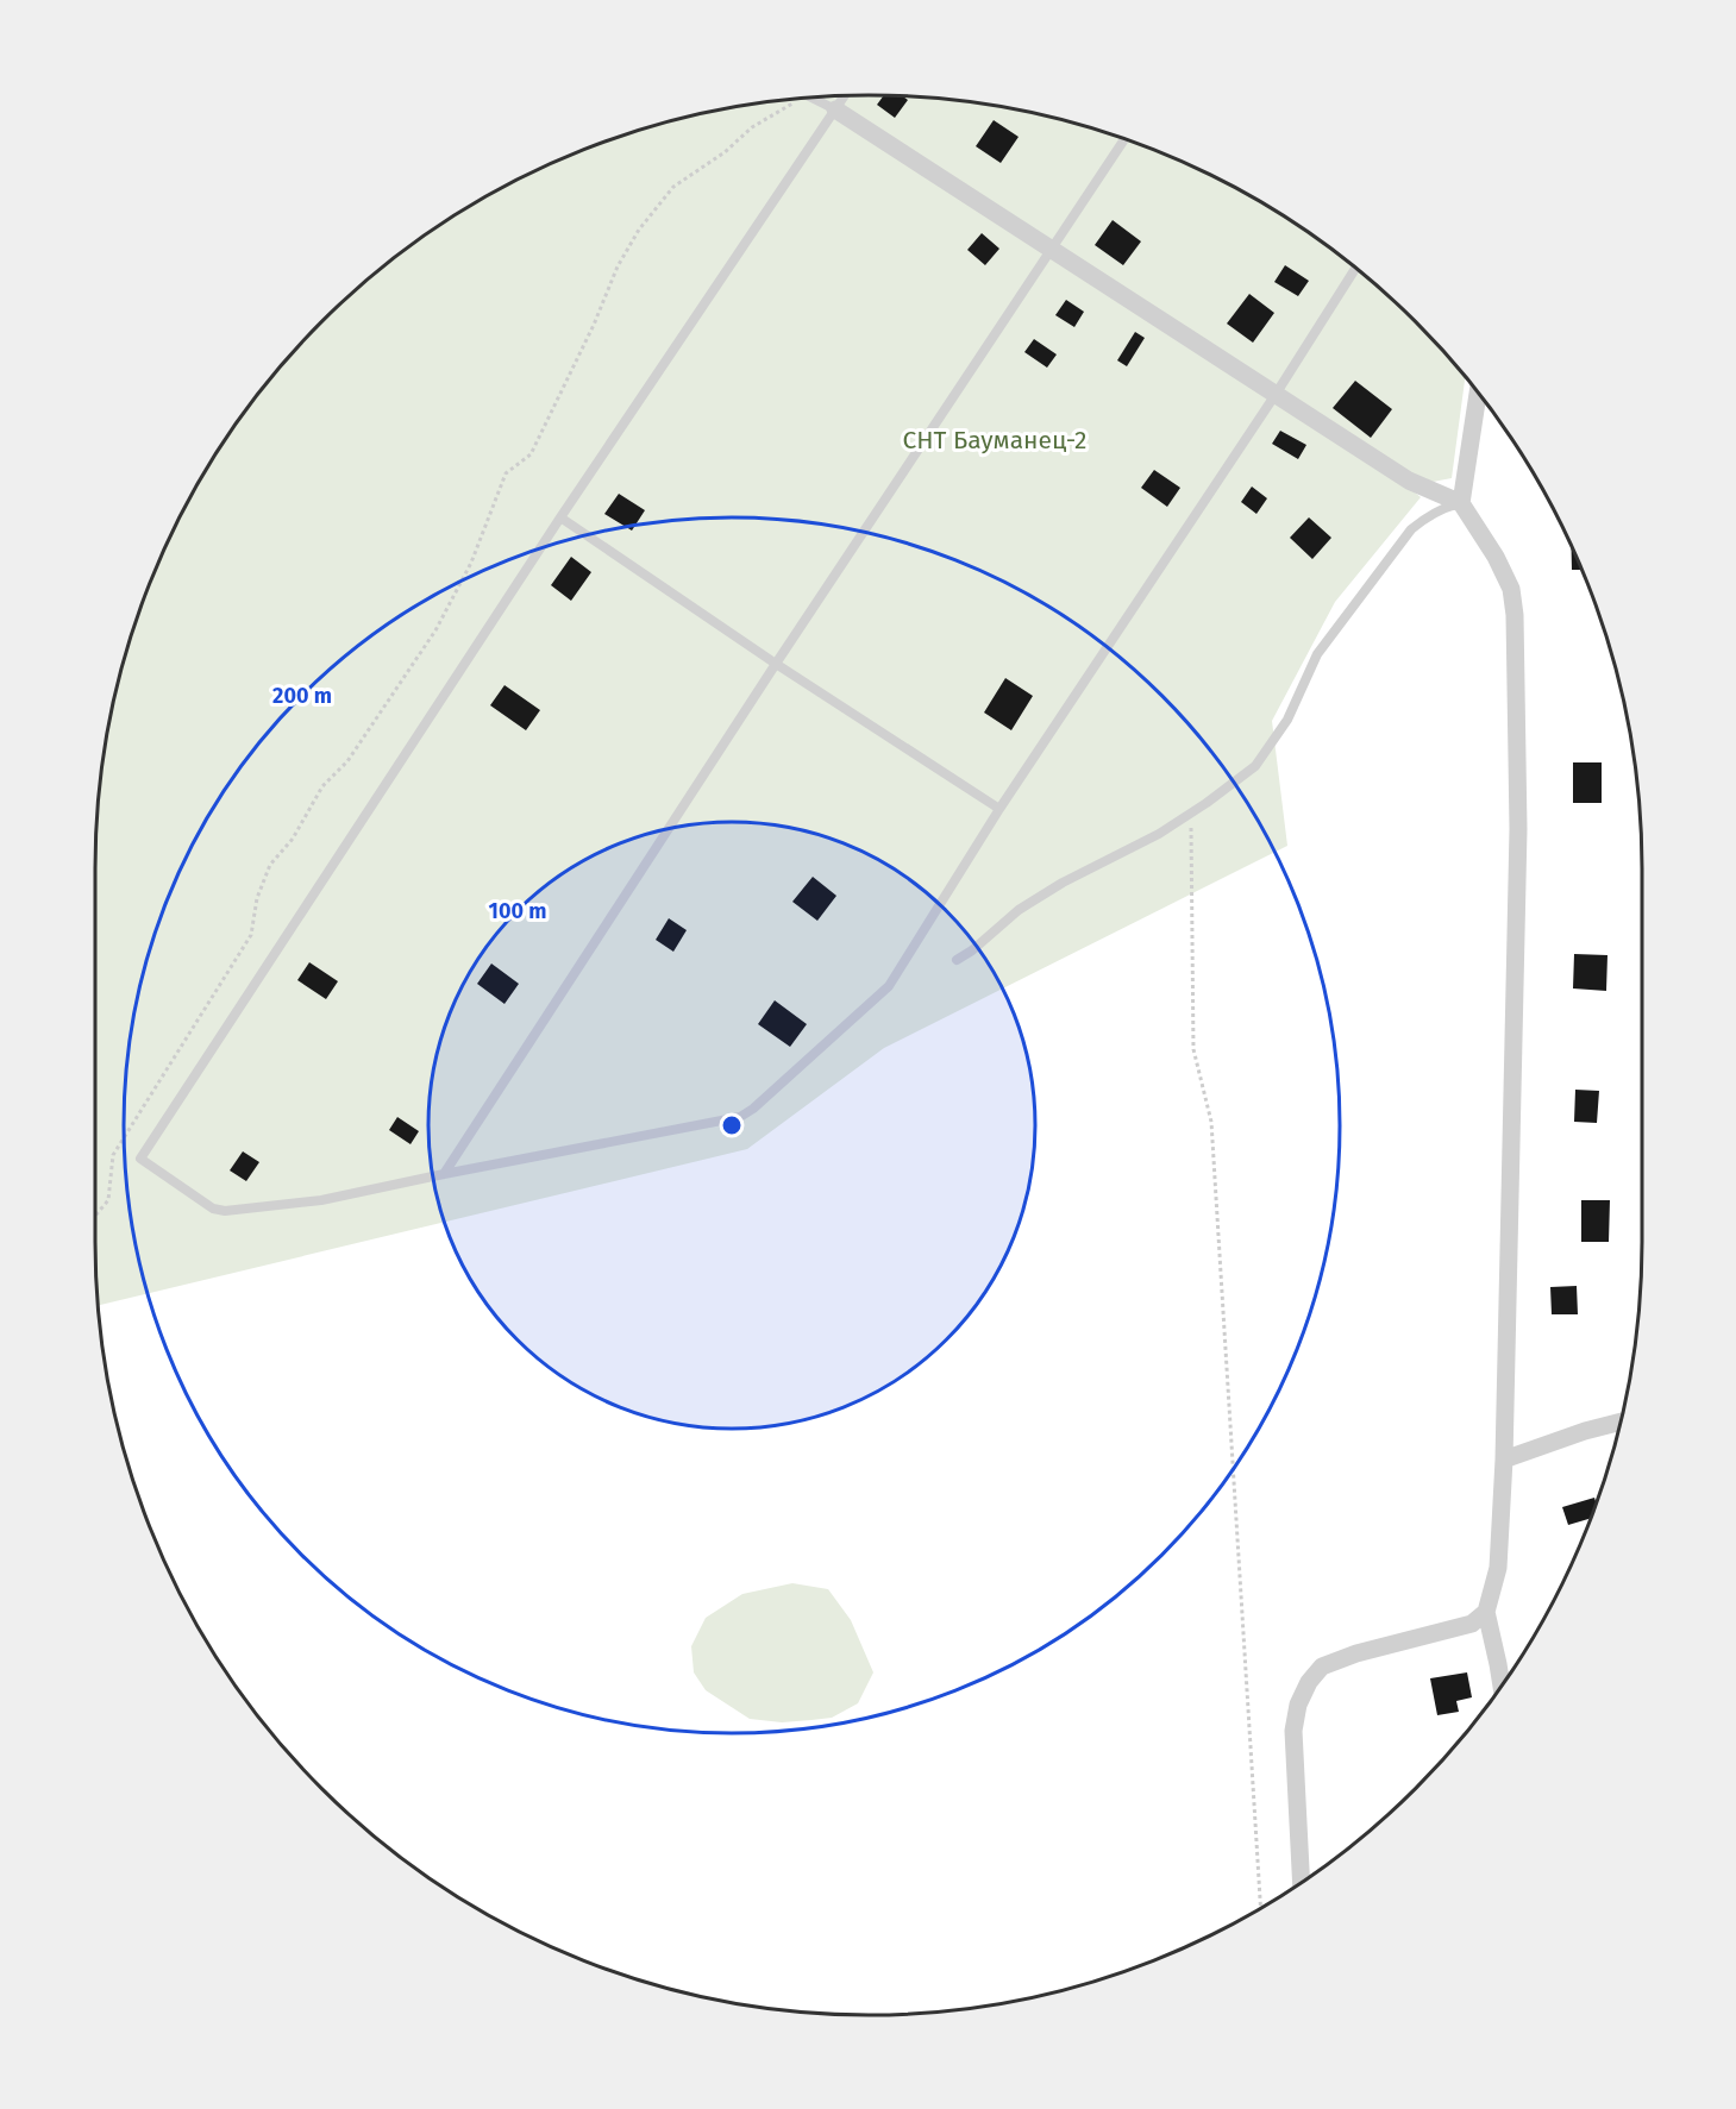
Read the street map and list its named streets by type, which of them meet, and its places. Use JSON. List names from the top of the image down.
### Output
{
  "parks": ["СНТ Бауманец-2"],
  "rings": ["200 m", "100 m"]
}
